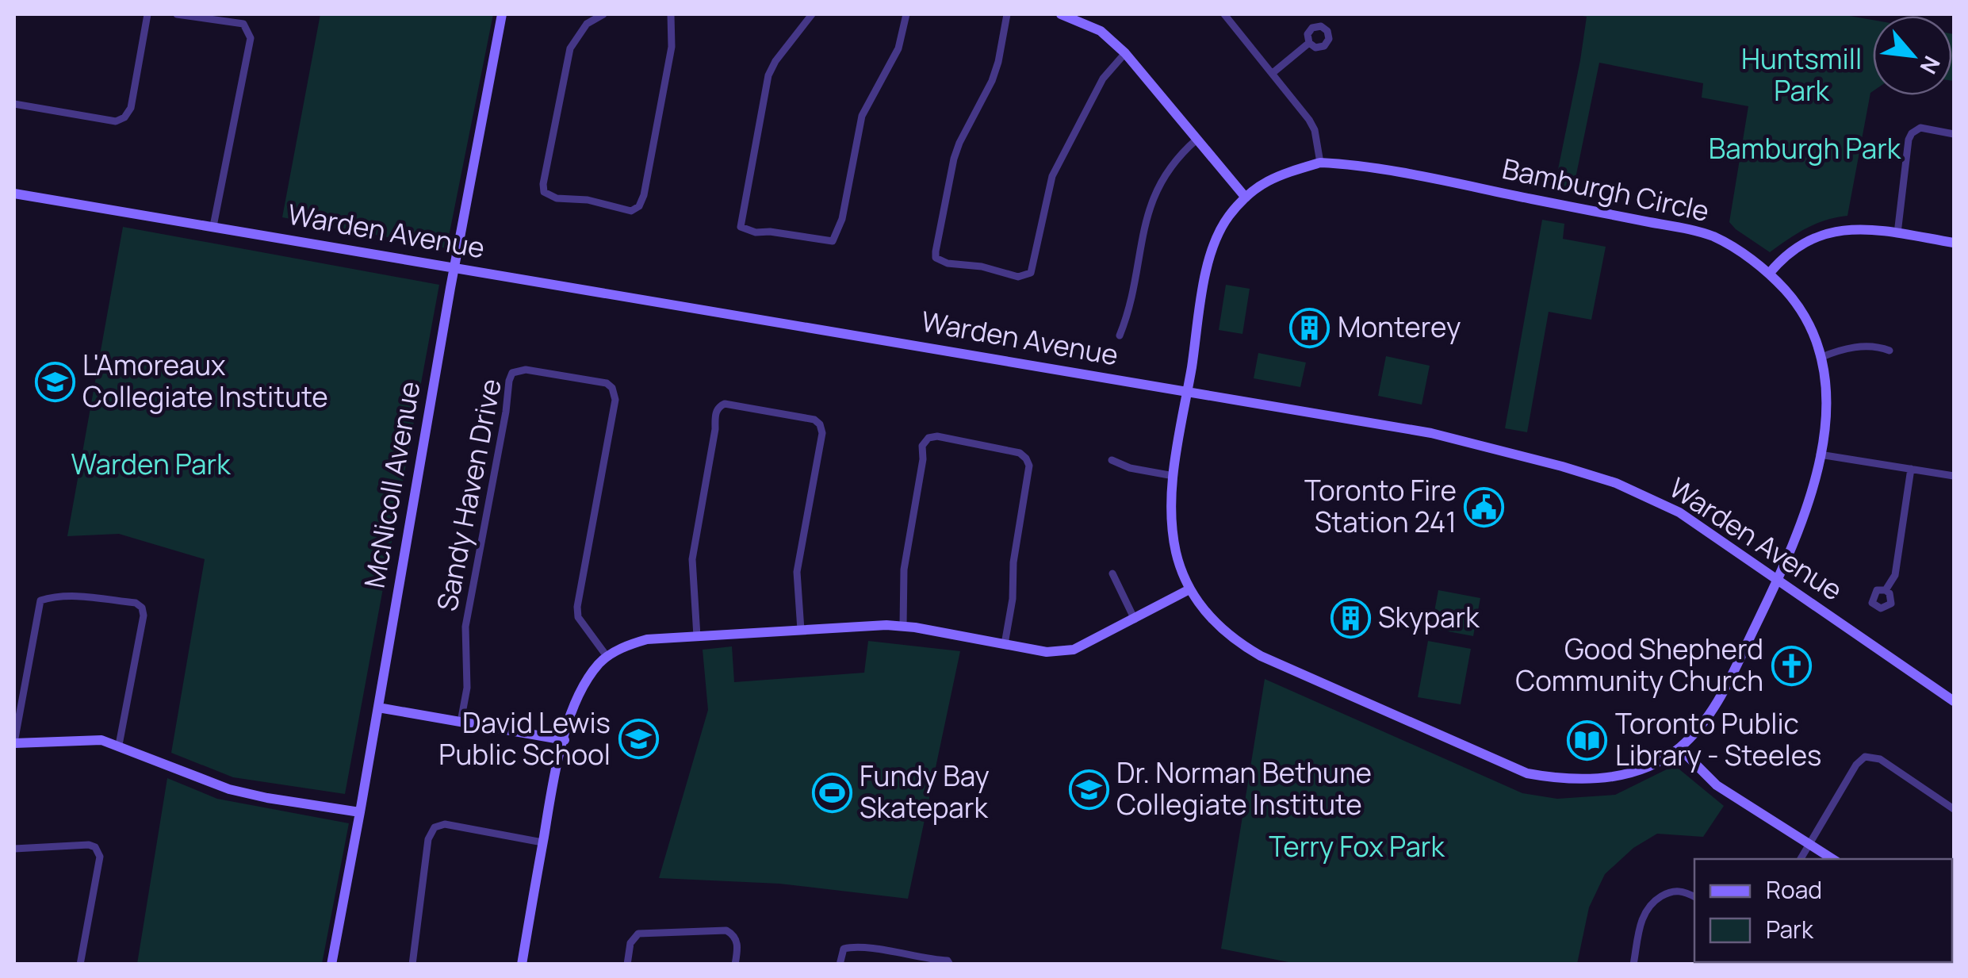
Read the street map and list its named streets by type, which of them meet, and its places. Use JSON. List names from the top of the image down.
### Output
{
  "streets": {
    "street": [
      "Bamburgh Circle",
      "Warden Avenue",
      "McNicoll Avenue",
      "Sandy Haven Drive"
    ]
  },
  "crossings": [
    ["Bamburgh Circle", "Warden Avenue"],
    ["Warden Avenue", "McNicoll Avenue"]
  ],
  "parks": [
    "Huntsmill Park",
    "Bamburgh Park",
    "Warden Park",
    "Terry Fox Park"
  ],
  "places": {
    "building": ["Monterey", "Skypark"],
    "school or university": ["L'Amoreaux Collegiate Institute", "David Lewis Public School", "Dr. Norman Bethune Collegiate Institute"],
    "public building": ["Toronto Fire Station 241"],
    "church": ["Good Shepherd Community Church"],
    "library": ["Toronto Public Library - Steeles"],
    "sports": ["Fundy Bay Skatepark"]
  },
  "legend": ["Road", "Park"],
  "north": "bottom right"
}
